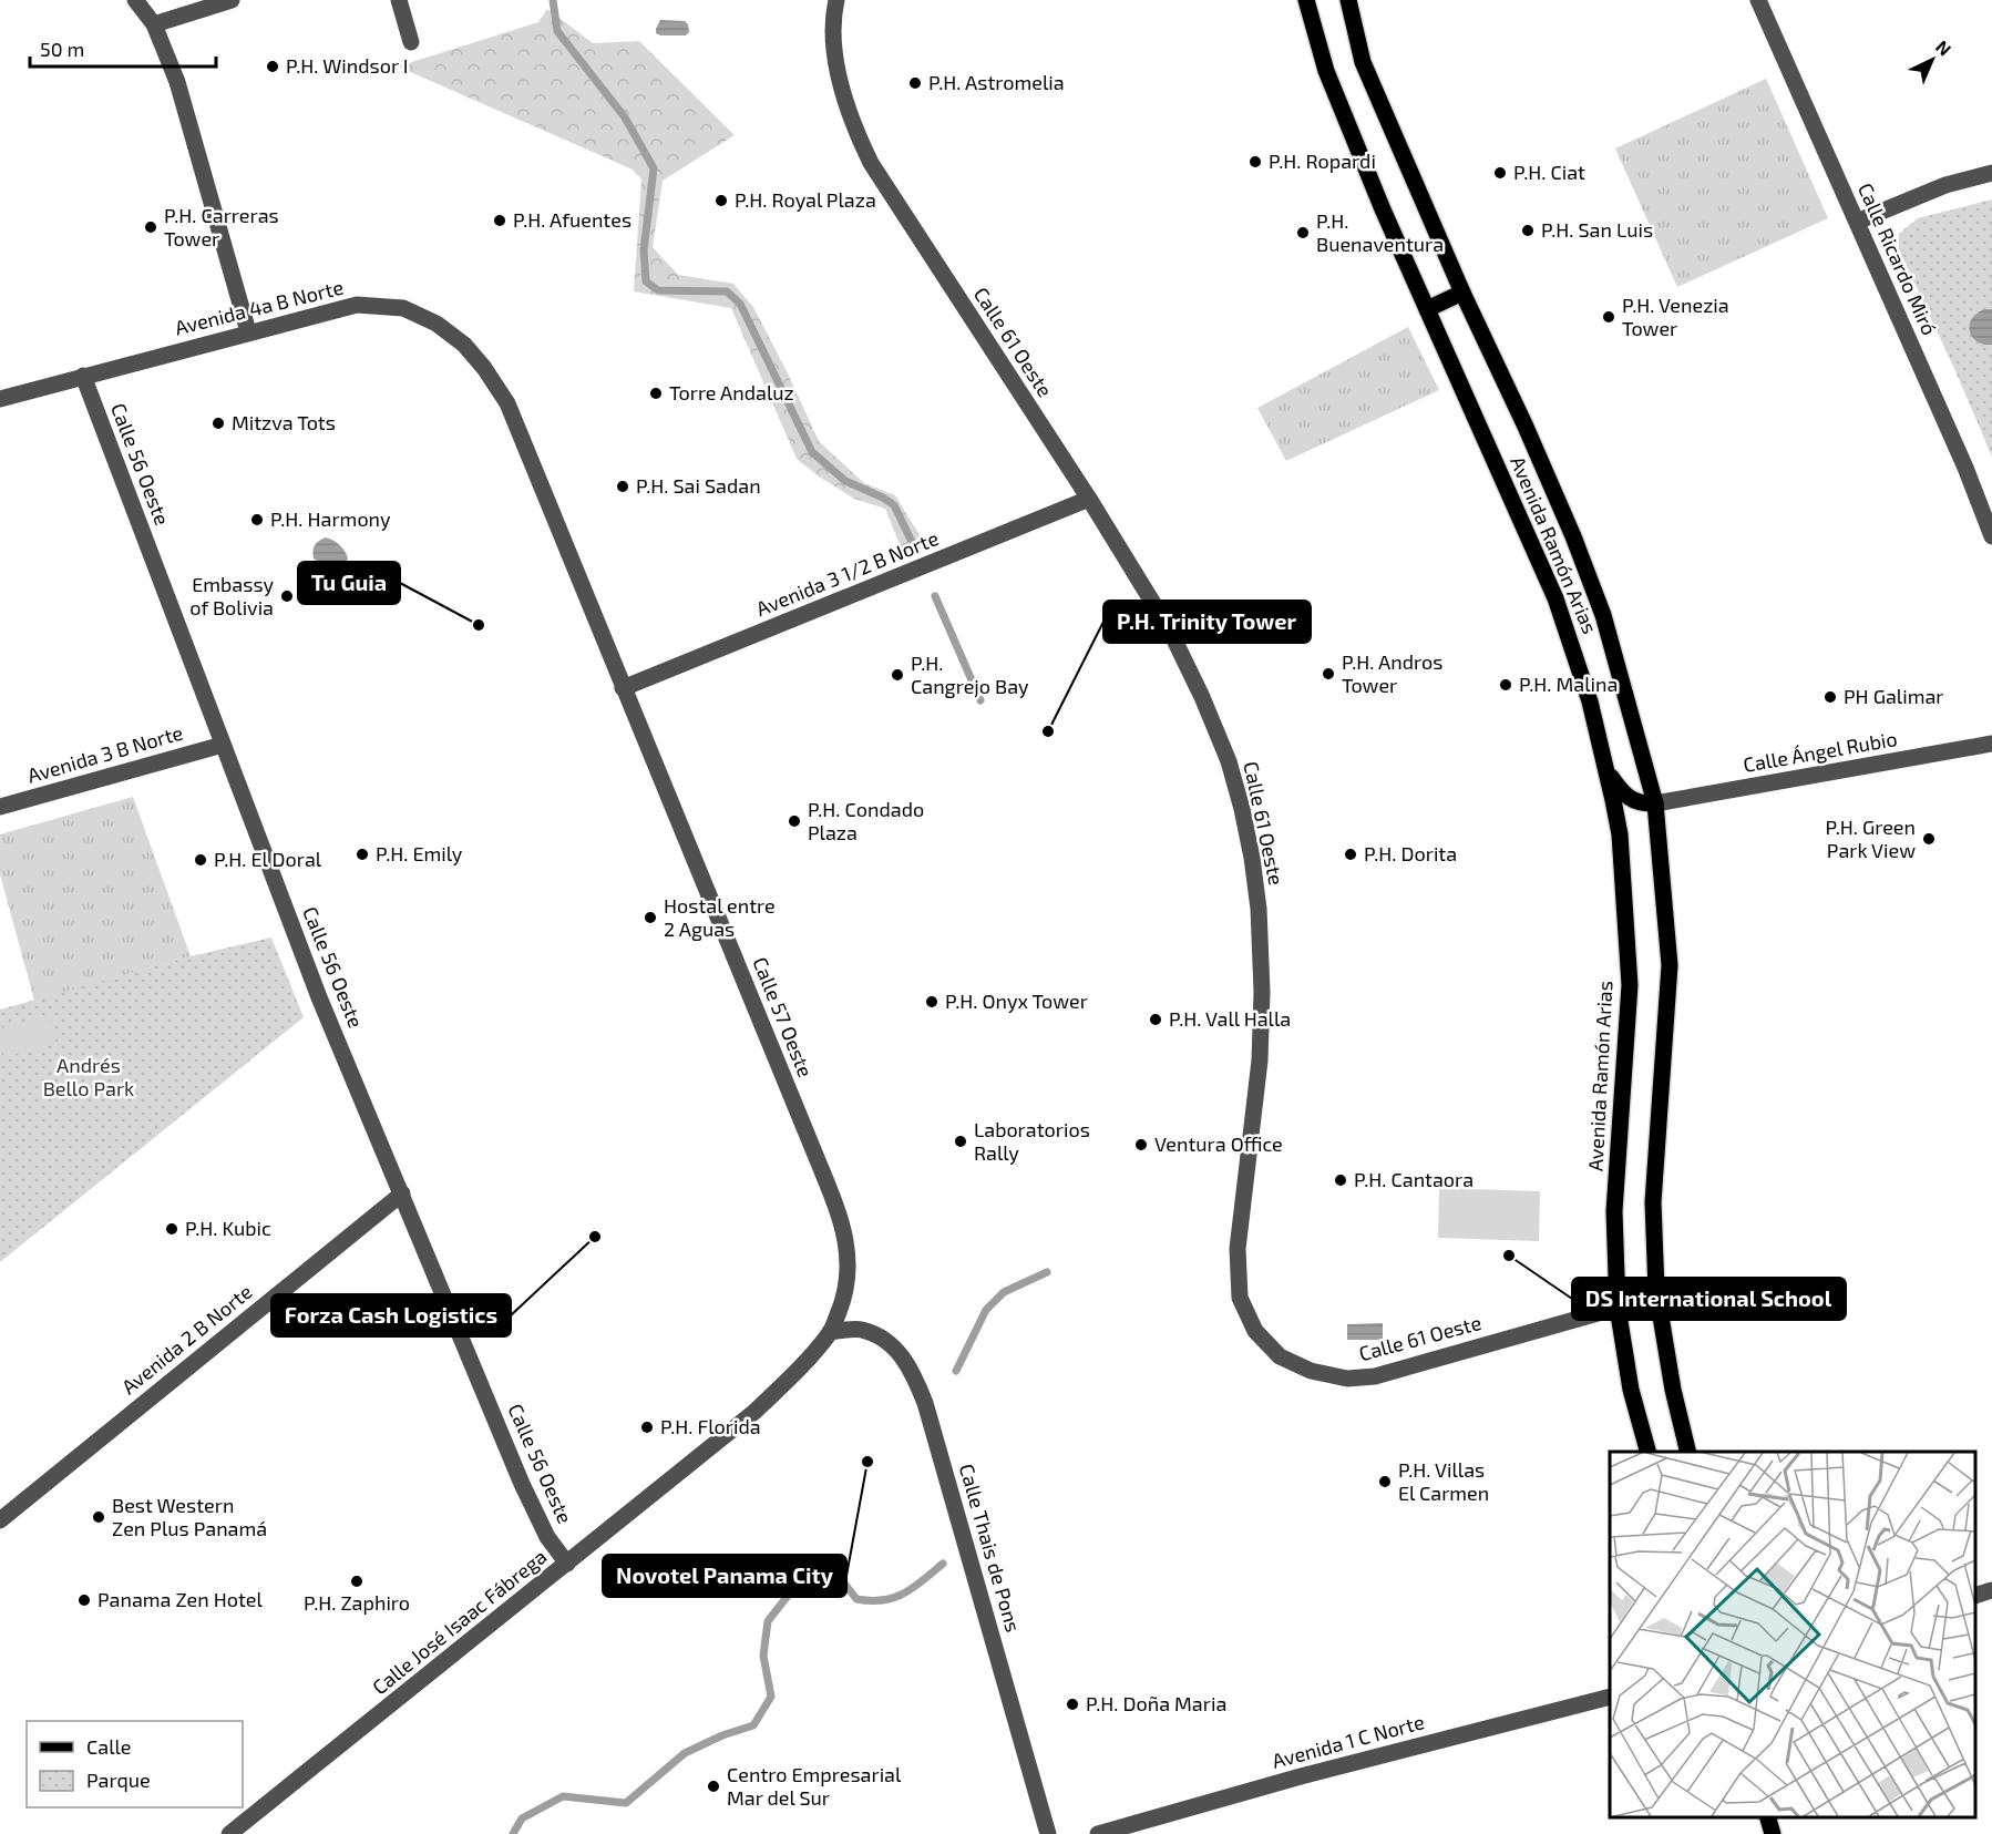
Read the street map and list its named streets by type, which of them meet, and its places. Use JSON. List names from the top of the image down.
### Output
{
  "streets": {
    "main road": ["Avenida Ramón Arias"],
    "street": [
      "Calle Ricardo Miró",
      "Avenida 4a B Norte",
      "Calle 61 Oeste",
      "Calle 56 Oeste",
      "Avenida 3 1/2 B Norte",
      "Calle Ángel Rubio",
      "Avenida 3 B Norte",
      "Calle 57 Oeste",
      "Avenida 2 B Norte",
      "Calle Thais de Pons",
      "Calle José Isaac Fábrega",
      "Avenida 1 C Norte"
    ]
  },
  "crossings": [
    ["Avenida 4a B Norte", "Calle 56 Oeste"],
    ["Avenida 4a B Norte", "Avenida 3 1/2 B Norte"],
    ["Avenida 4a B Norte", "Calle 57 Oeste"],
    ["Calle 61 Oeste", "Avenida Ramón Arias"],
    ["Calle 61 Oeste", "Avenida 3 1/2 B Norte"],
    ["Calle 56 Oeste", "Avenida 3 B Norte"],
    ["Calle 56 Oeste", "Avenida 2 B Norte"],
    ["Calle 56 Oeste", "Calle José Isaac Fábrega"],
    ["Avenida Ramón Arias", "Calle Ángel Rubio"],
    ["Avenida 3 1/2 B Norte", "Calle 57 Oeste"],
    ["Calle 57 Oeste", "Calle Thais de Pons"],
    ["Calle 57 Oeste", "Calle José Isaac Fábrega"],
    ["Calle Thais de Pons", "Calle José Isaac Fábrega"]
  ],
  "parks": ["Andrés Bello Park"],
  "places": [
    "P.H. Windsor I",
    "P.H. Astromelia",
    "P.H. Ropardi",
    "P.H. Ciat",
    "P.H. Royal Plaza",
    "P.H. Afuentes",
    "P.H. Carreras Tower",
    "P.H. San Luis",
    "P.H. Buenaventura",
    "P.H. Venezia Tower",
    "Torre Andaluz",
    "Mitzva Tots",
    "P.H. Sai Sadan",
    "P.H. Harmony",
    "Embassy of Bolivia",
    "Tu Guia",
    "P.H. Andros Tower",
    "P.H. Cangrejo Bay",
    "P.H. Malina",
    "PH Galimar",
    "P.H. Trinity Tower",
    "P.H. Condado Plaza",
    "P.H. Green Park View",
    "P.H. Emily",
    "P.H. Dorita",
    "P.H. El Doral",
    "Hostal entre 2 Aguas",
    "P.H. Onyx Tower",
    "P.H. Vall Halla",
    "Laboratorios Rally",
    "Ventura Office",
    "P.H. Cantaora",
    "P.H. Kubic",
    "Forza Cash Logistics",
    "DS International School",
    "P.H. Florida",
    "Novotel Panama City",
    "P.H. Villas El Carmen",
    "Best Western Zen Plus Panamá",
    "P.H. Zaphiro",
    "Panama Zen Hotel",
    "P.H. Doña Maria",
    "Centro Empresarial Mar del Sur"
  ],
  "legend": ["Calle", "Parque"],
  "scale_bar": "50 m",
  "north": "top right"
}
